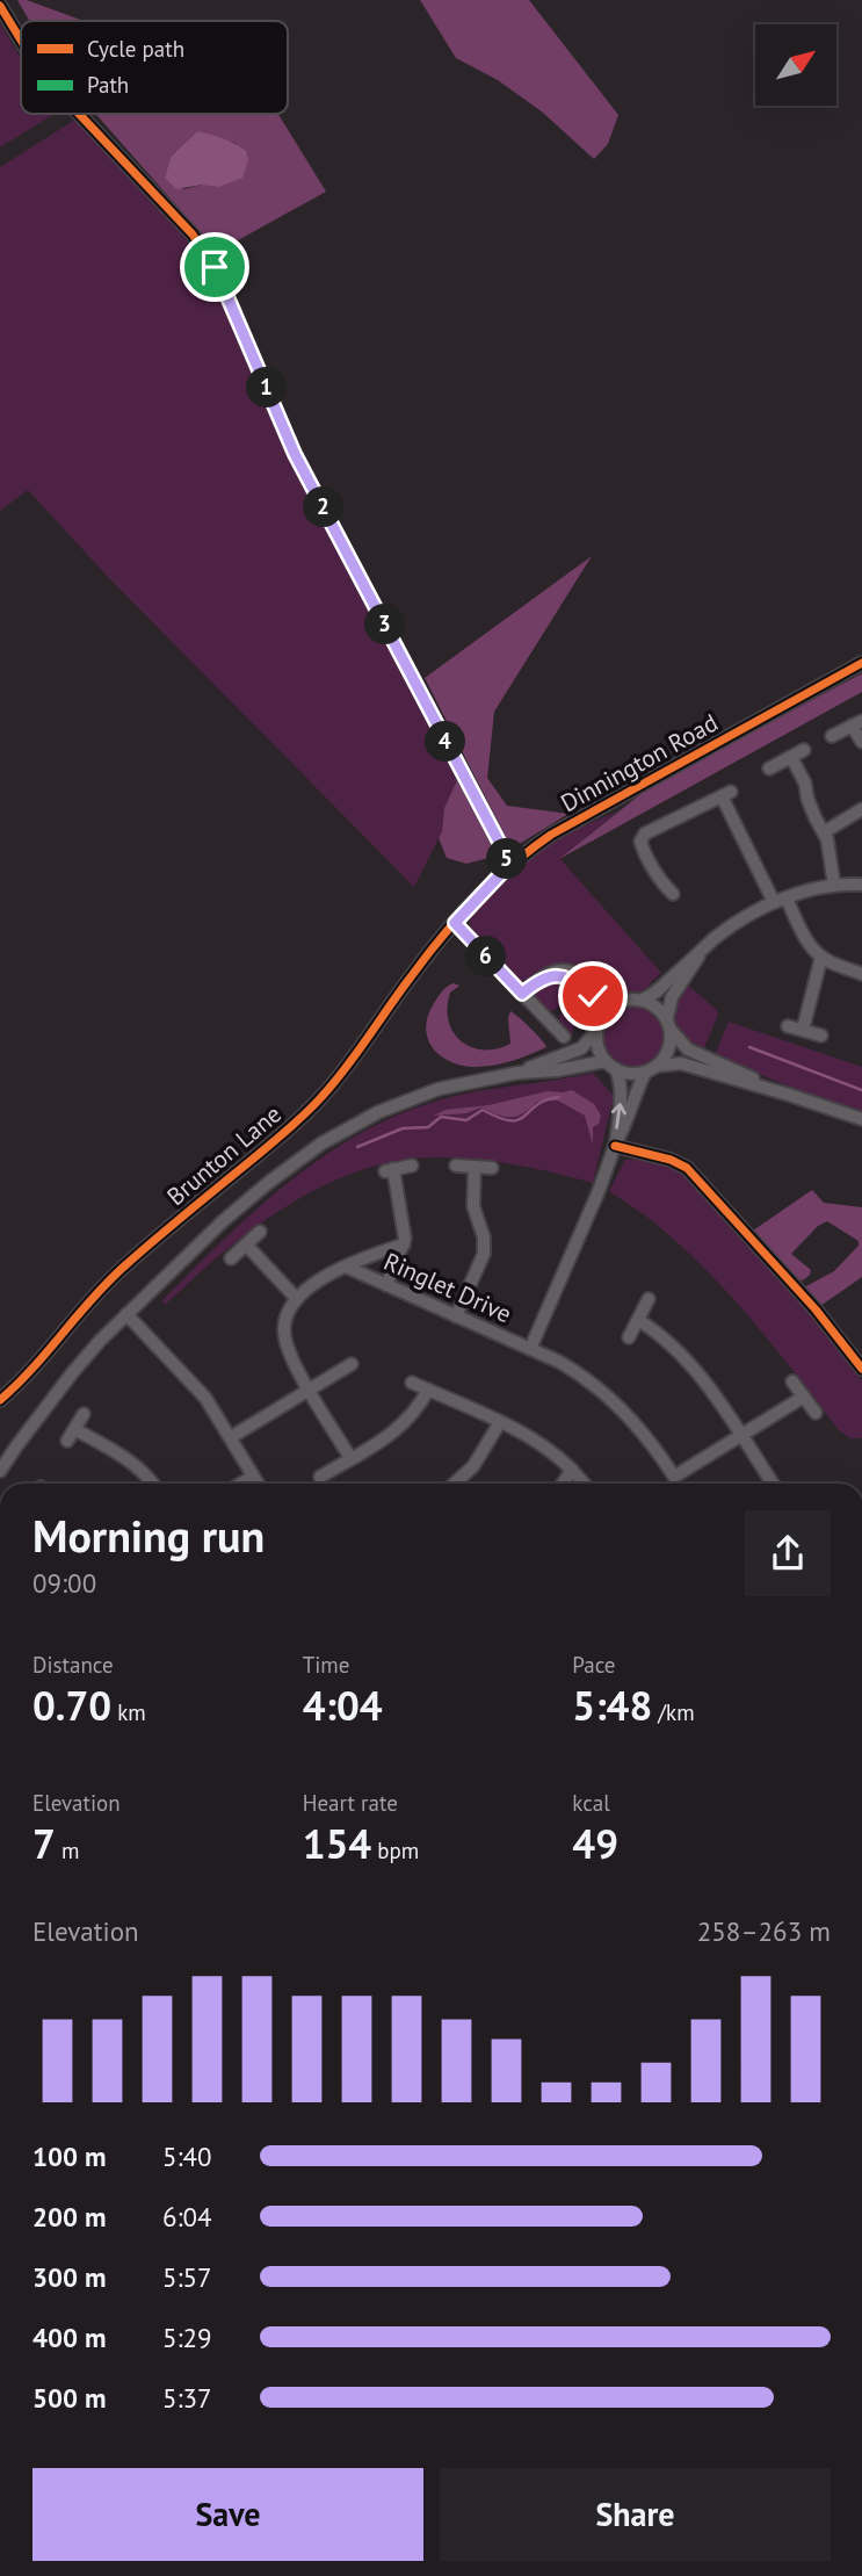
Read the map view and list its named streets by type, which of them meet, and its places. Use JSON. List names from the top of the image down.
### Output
{
  "streets": {
    "street": ["Dinnington Road", "Brunton Lane", "Ringlet Drive"]
  },
  "crossings": [
    ["Dinnington Road", "Brunton Lane"]
  ],
  "legend": ["Cycle path", "Path"],
  "north": "top right",
  "page": {
    "pins": [
      "1",
      "2",
      "3",
      "4",
      "5",
      "6"
    ],
    "heading": ["Morning run", "09:00"],
    "stats": [
      ["Distance", "0.70 km"],
      ["Time", "4:04"],
      ["Pace", "5:48 /km"],
      ["Elevation", "7 m"],
      ["Heart rate", "154 bpm"],
      ["kcal", "49"]
    ],
    "chart": ["Elevation", "258–263 m"],
    "list": [
      {
        "name": "100 m",
        "note": "5:40"
      },
      {
        "name": "200 m",
        "note": "6:04"
      },
      {
        "name": "300 m",
        "note": "5:57"
      },
      {
        "name": "400 m",
        "note": "5:29"
      },
      {
        "name": "500 m",
        "note": "5:37"
      }
    ],
    "buttons": ["Save", "Share"]
  }
}
